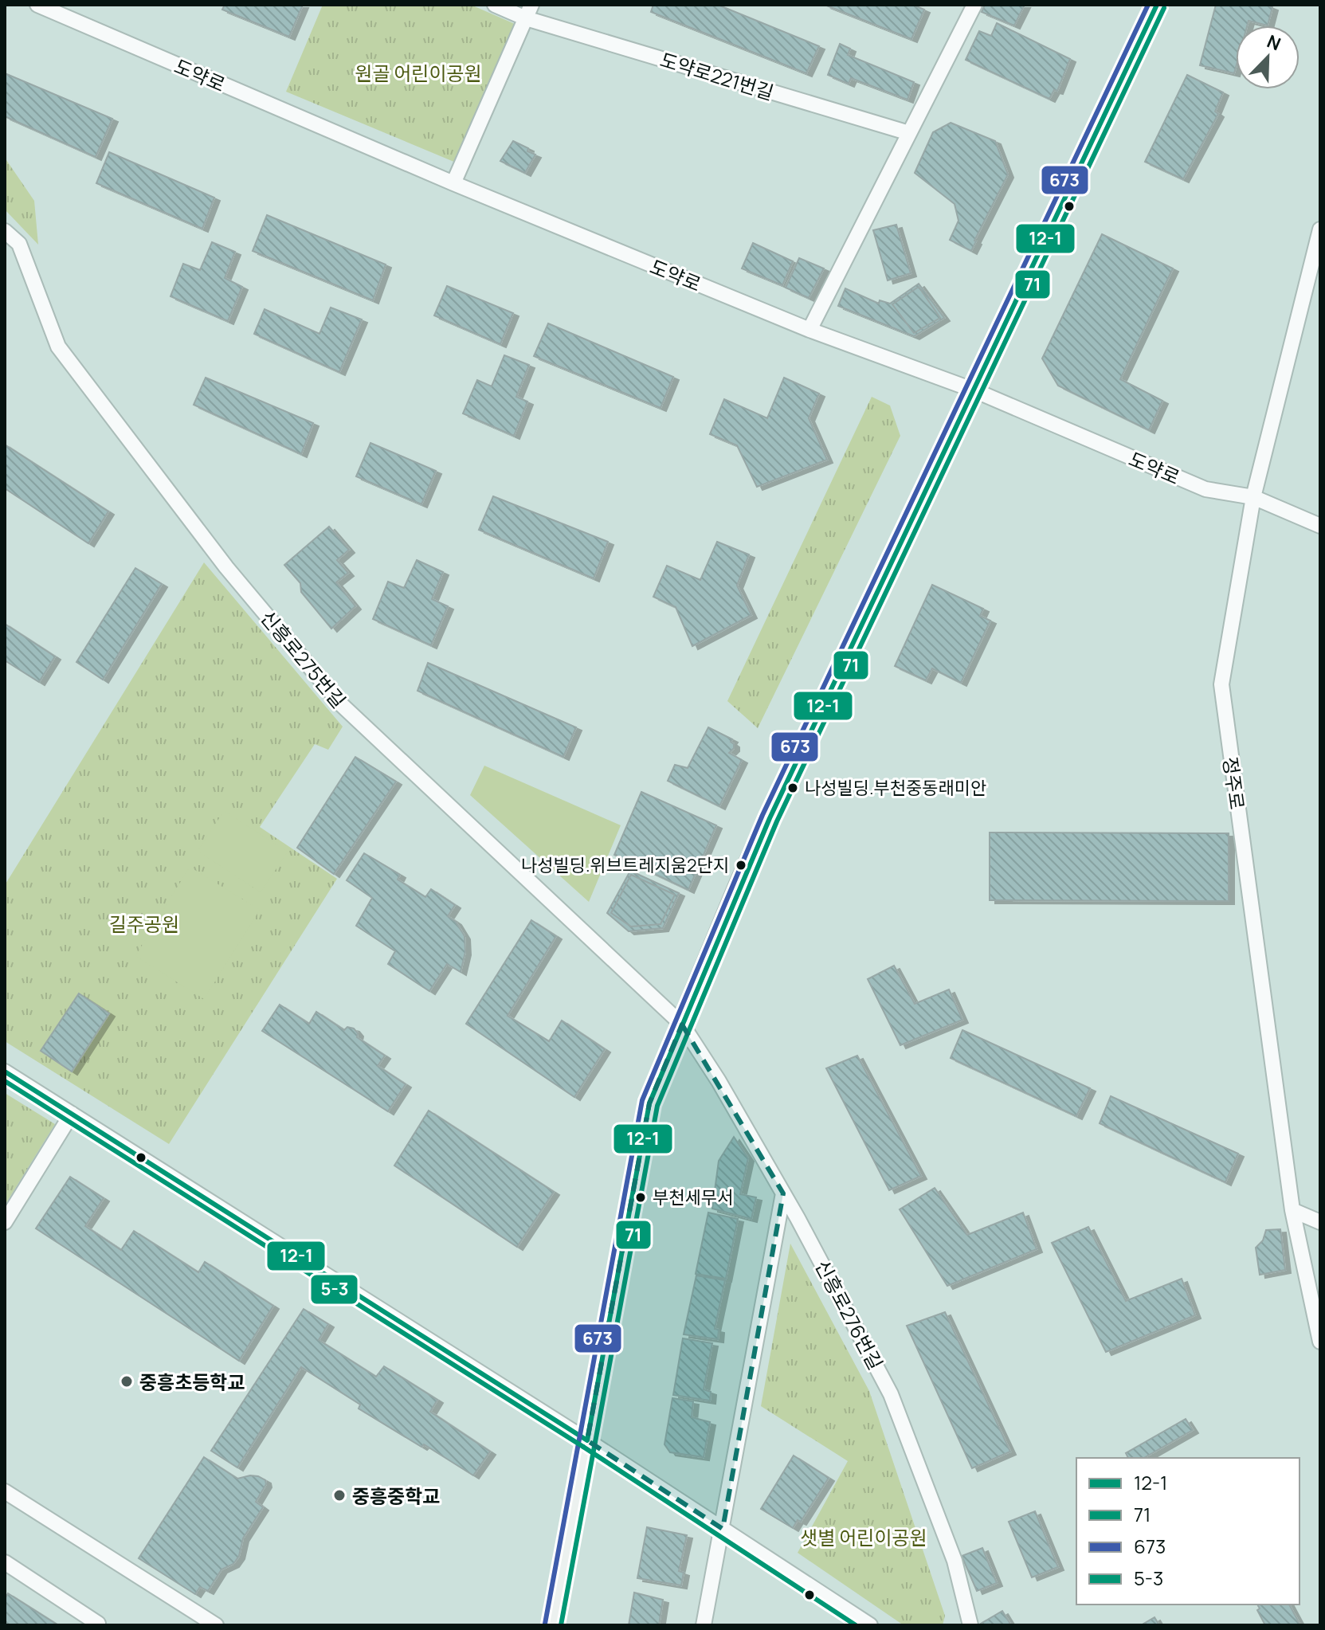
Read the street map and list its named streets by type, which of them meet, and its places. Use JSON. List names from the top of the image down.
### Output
{
  "streets": {
    "street": [
      "도약로",
      "도약로221번길",
      "신흥로275번길",
      "정주로",
      "신흥로276번길"
    ]
  },
  "crossings": [
    ["도약로", "정주로"],
    ["신흥로275번길", "신흥로276번길"]
  ],
  "parks": ["원골 어린이공원", "길주공원", "샛별 어린이공원"],
  "places": [
    "나성빌딩.부천중동래미안",
    "나성빌딩.위브트레지움2단지",
    "부천세무서",
    "중흥초등학교",
    "중흥중학교"
  ],
  "lines": [
    "transit line 12-1",
    "transit line 673",
    "transit line 71",
    "transit line 5-3"
  ],
  "legend": [
    "12-1",
    "71",
    "673",
    "5-3"
  ],
  "north": "top right"
}
